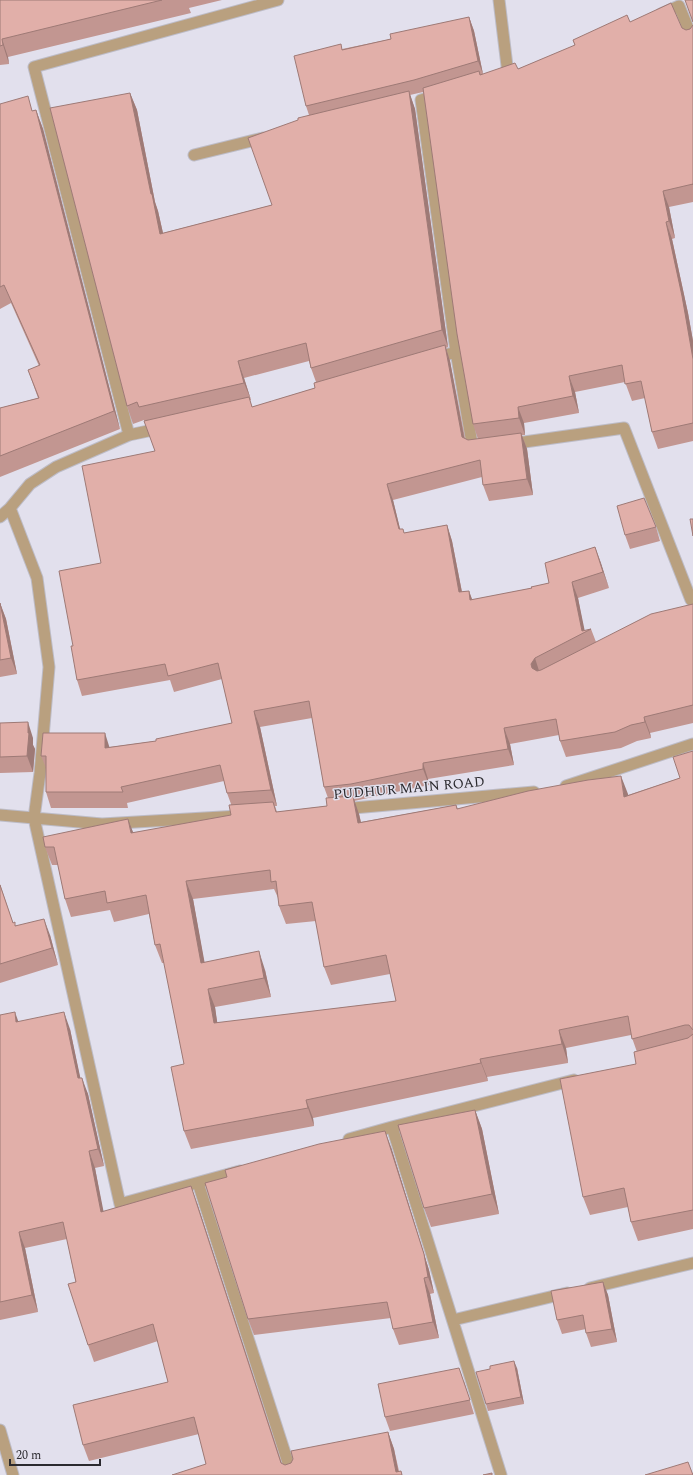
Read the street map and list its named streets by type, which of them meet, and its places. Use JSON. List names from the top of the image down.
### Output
{
  "streets": {
    "street": ["PUDHUR MAIN ROAD"]
  },
  "scale_bar": "20 m"
}
